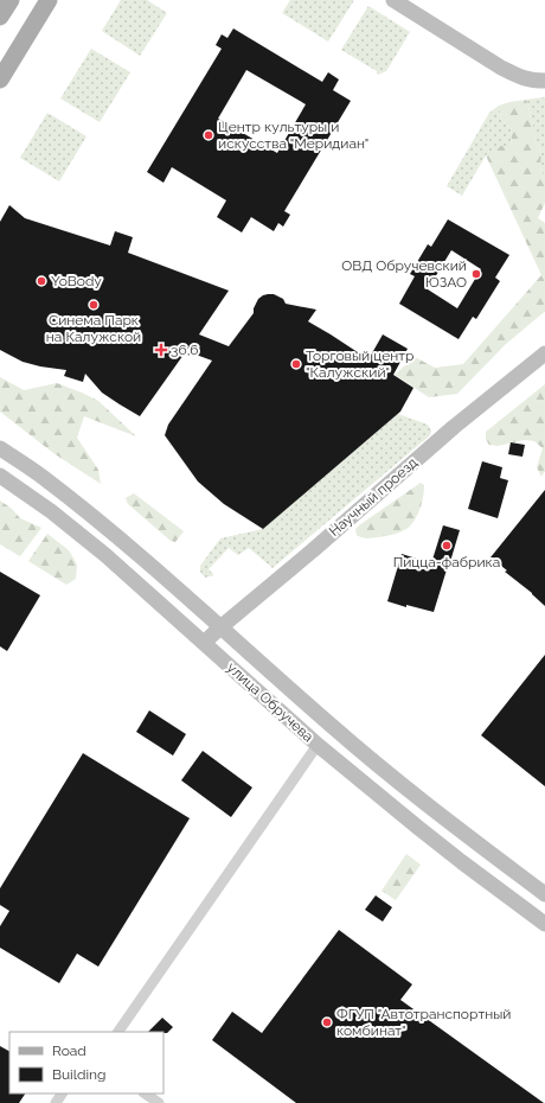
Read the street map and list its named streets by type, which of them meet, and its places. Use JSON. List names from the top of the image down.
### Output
{
  "streets": {
    "main road": ["Научный проезд", "улица Обручева"]
  },
  "crossings": [
    ["Научный проезд", "улица Обручева"]
  ],
  "places": {
    "other": [
      "Центр культуры и искусства \"Меридиан\"",
      "ОВД Обручевский ЮЗАО",
      "YoBody",
      "Синема Парк на Калужской",
      "Торговый центр \"Калужский\"",
      "Пицца-фабрика",
      "ФГУП \"Автотранспортный комбинат\""
    ],
    "health": ["36,6"]
  },
  "legend": ["Road", "Building"]
}
